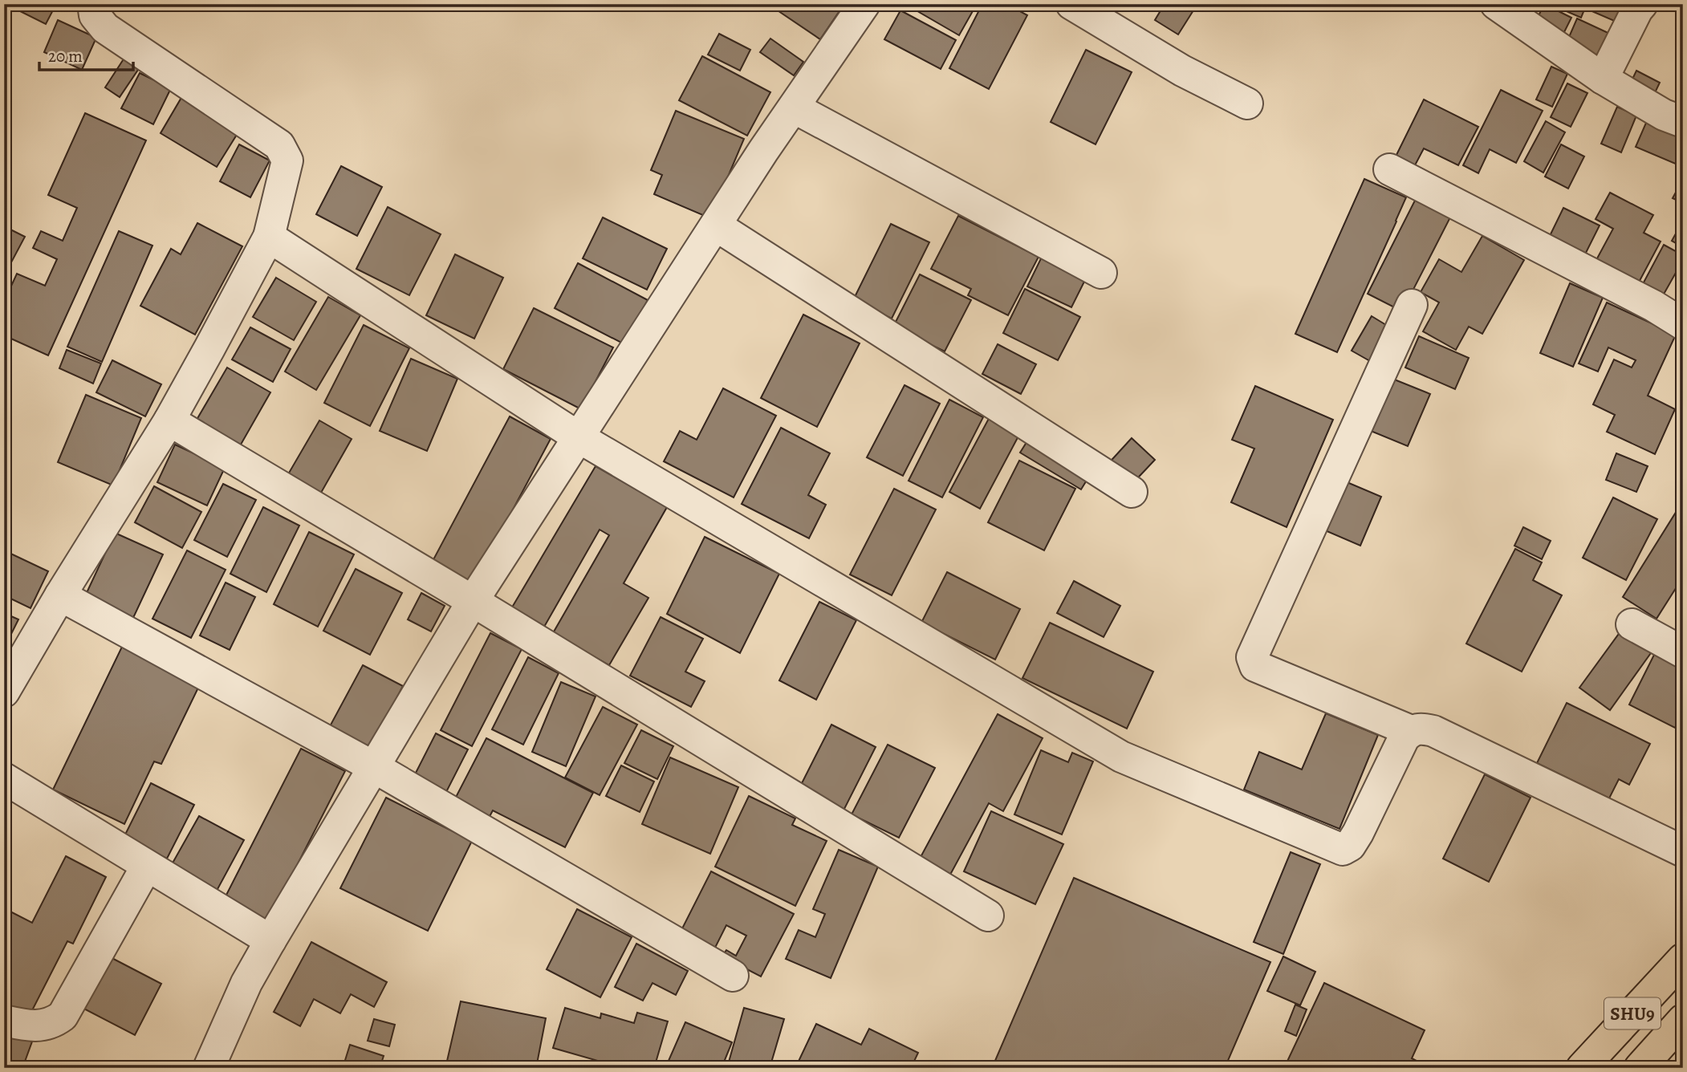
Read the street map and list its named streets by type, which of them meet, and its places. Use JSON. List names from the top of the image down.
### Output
{
  "streets": {
    "highway": ["SHU9"]
  },
  "scale_bar": "20 m"
}
